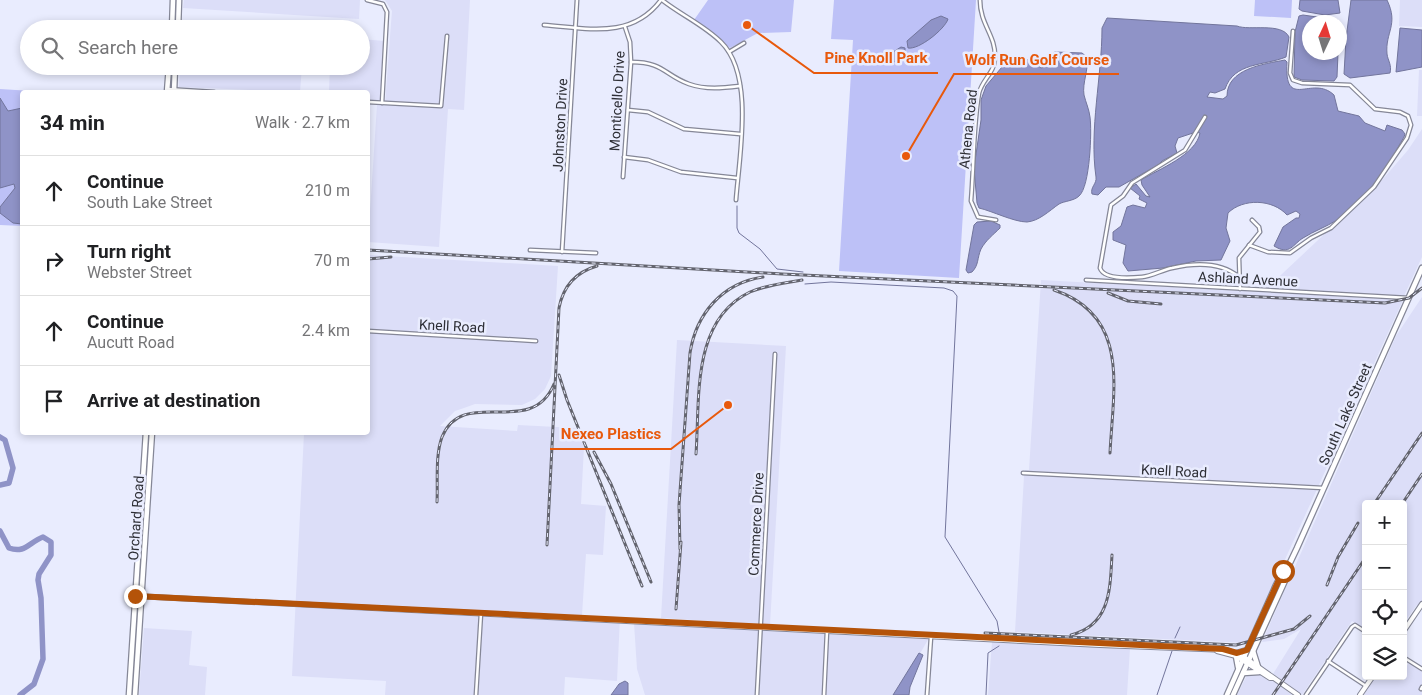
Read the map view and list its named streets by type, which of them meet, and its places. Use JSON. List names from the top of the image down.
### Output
{
  "streets": {
    "main road": ["South Lake Street", "Orchard Road"],
    "street": [
      "Monticello Drive",
      "Johnston Drive",
      "Athena Road",
      "Ashland Avenue",
      "Knell Road",
      "Commerce Drive"
    ]
  },
  "crossings": [
    ["Ashland Avenue", "South Lake Street"],
    ["Knell Road", "South Lake Street"]
  ],
  "places": ["Pine Knoll Park", "Wolf Run Golf Course", "Nexeo Plastics"],
  "north": "top",
  "page": {
    "search": "Search here",
    "heading": ["34 min", "Walk · 2.7 km"],
    "list": [
      ["Continue", "South Lake Street", "210 m"],
      ["Turn right", "Webster Street", "70 m"],
      ["Continue", "Aucutt Road", "2.4 km"],
      "Arrive at destination"
    ],
    "map_buttons": ["+", "−"]
  }
}
